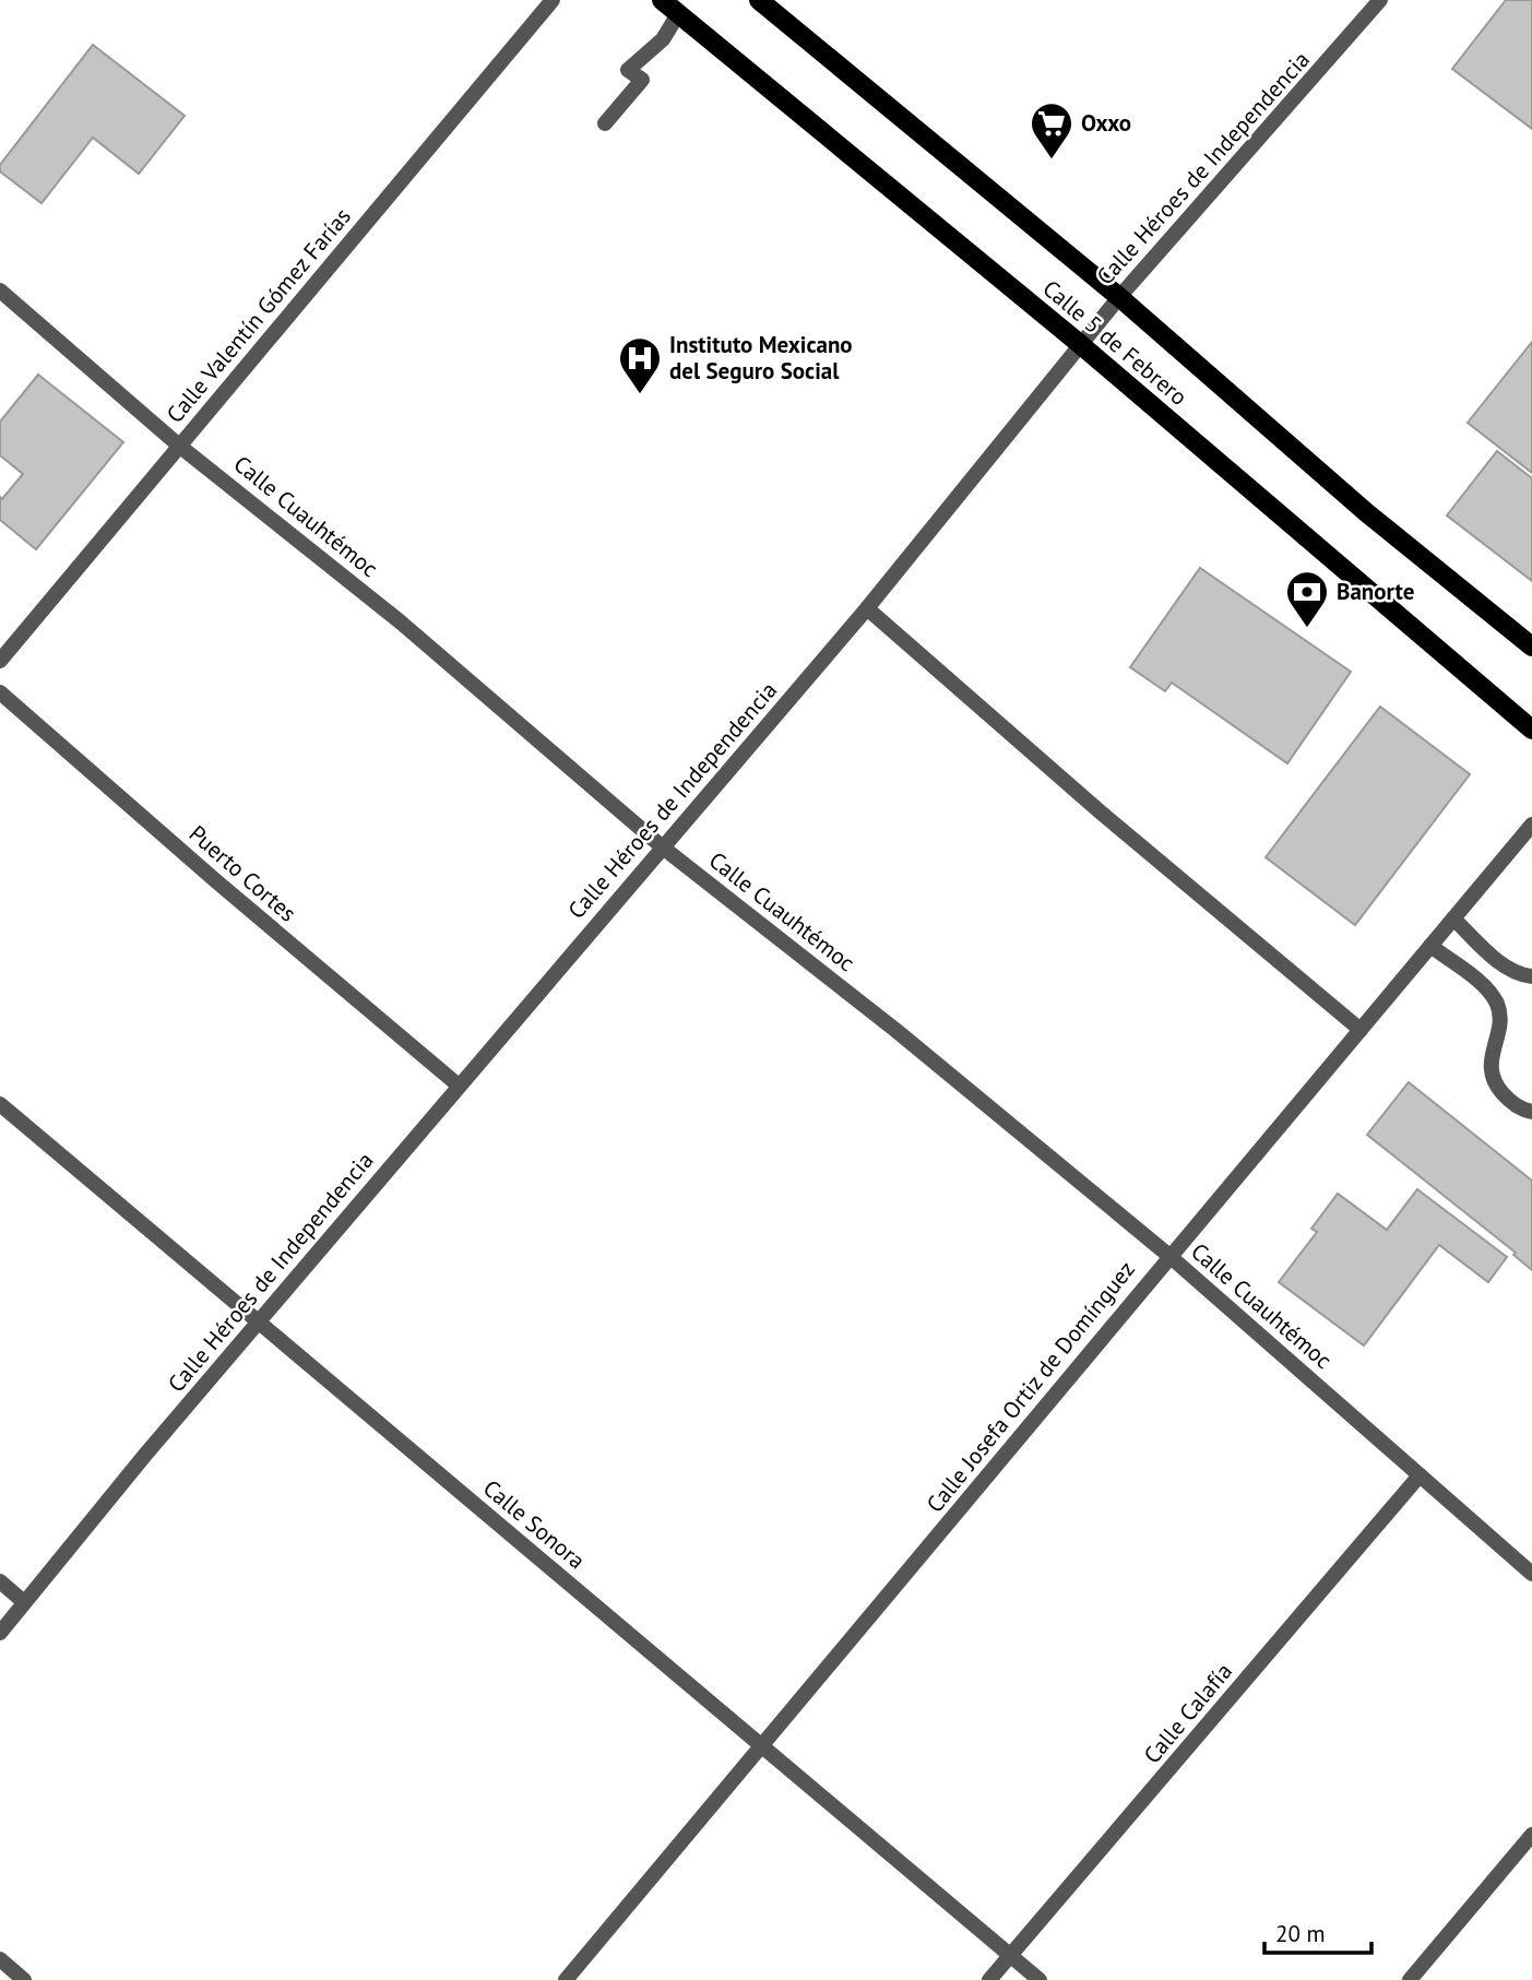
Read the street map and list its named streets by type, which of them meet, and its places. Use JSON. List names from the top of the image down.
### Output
{
  "streets": {
    "main road": ["Calle 5 de Febrero"],
    "street": [
      "Calle Héroes de Independencia",
      "Calle Valentín Gómez Farías",
      "Calle Cuauhtémoc",
      "Puerto Cortes",
      "Calle Josefa Ortiz de Domínguez",
      "Calle Sonora",
      "Calle Calafía"
    ]
  },
  "crossings": [
    ["Calle Héroes de Independencia", "Calle 5 de Febrero"],
    ["Calle Héroes de Independencia", "Calle Cuauhtémoc"],
    ["Calle Héroes de Independencia", "Puerto Cortes"],
    ["Calle Héroes de Independencia", "Calle Sonora"],
    ["Calle Valentín Gómez Farías", "Calle Cuauhtémoc"],
    ["Calle Cuauhtémoc", "Calle Josefa Ortiz de Domínguez"],
    ["Calle Cuauhtémoc", "Calle Calafía"],
    ["Calle Josefa Ortiz de Domínguez", "Calle Sonora"],
    ["Calle Sonora", "Calle Calafía"]
  ],
  "places": {
    "supermarket": ["Oxxo"],
    "hospital": ["Instituto Mexicano del Seguro Social"],
    "bank": ["Banorte"]
  },
  "scale_bar": "20 m"
}
